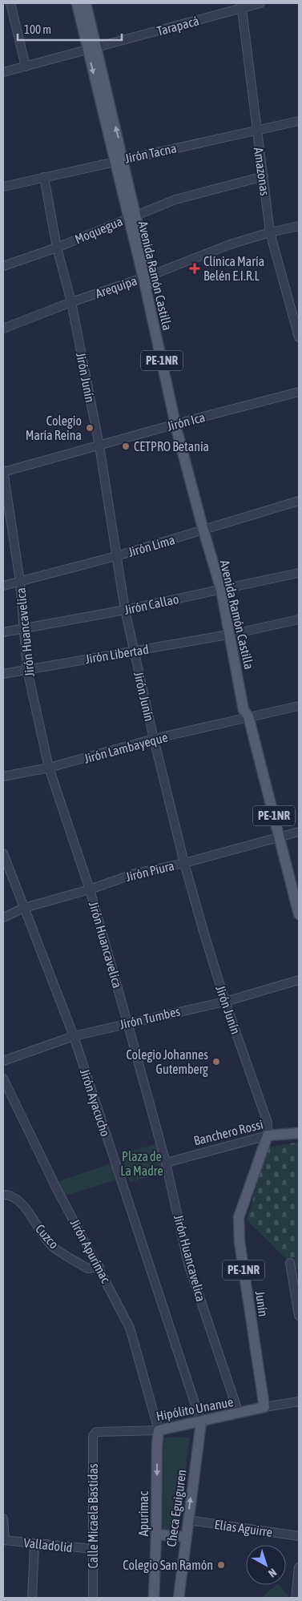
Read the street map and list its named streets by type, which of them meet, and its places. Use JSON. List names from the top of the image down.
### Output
{
  "streets": {
    "main road": [
      "Avenida Ramón Castilla",
      "PE-1NR",
      "Banchero Rossi",
      "Junín",
      "Hipólito Unanue",
      "Checa Eguiguren",
      "Apurímac"
    ],
    "street": [
      "Tarapacá",
      "Jirón Tacna",
      "Amazonas",
      "Moquegua",
      "Arequipa",
      "Jirón Junín",
      "Jirón Ica",
      "Jirón Lima",
      "Jirón Callao",
      "Jirón Huancavelica",
      "Jirón Libertad",
      "Jirón Lambayeque",
      "Jirón Piura",
      "Jirón Tumbes",
      "Jirón Ayacucho",
      "Cuzco",
      "Jirón Apurímac",
      "Calle Micaela Bastidas",
      "Elías Aguirre",
      "Valladolid"
    ]
  },
  "crossings": [
    ["Tarapacá", "Amazonas"],
    ["Tarapacá", "Avenida Ramón Castilla"],
    ["Jirón Tacna", "Amazonas"],
    ["Jirón Tacna", "Avenida Ramón Castilla"],
    ["Jirón Tacna", "Jirón Junín"],
    ["Amazonas", "Moquegua"],
    ["Amazonas", "Arequipa"],
    ["Moquegua", "Avenida Ramón Castilla"],
    ["Moquegua", "Jirón Junín"],
    ["Avenida Ramón Castilla", "Arequipa"],
    ["Avenida Ramón Castilla", "Jirón Ica"],
    ["Avenida Ramón Castilla", "Jirón Lima"],
    ["Avenida Ramón Castilla", "Jirón Callao"],
    ["Avenida Ramón Castilla", "Jirón Libertad"],
    ["Avenida Ramón Castilla", "Jirón Lambayeque"],
    ["Avenida Ramón Castilla", "Jirón Piura"],
    ["Arequipa", "Jirón Junín"],
    ["Jirón Junín", "Jirón Ica"],
    ["Jirón Junín", "Jirón Lima"],
    ["Jirón Junín", "Jirón Callao"],
    ["Jirón Junín", "Jirón Libertad"],
    ["Jirón Junín", "Jirón Lambayeque"],
    ["Jirón Junín", "Jirón Piura"],
    ["Jirón Junín", "Jirón Tumbes"],
    ["Jirón Junín", "Banchero Rossi"],
    ["Jirón Junín", "Junín"],
    ["Jirón Ica", "Jirón Huancavelica"],
    ["Jirón Lima", "Jirón Huancavelica"],
    ["Jirón Callao", "Jirón Huancavelica"],
    ["Jirón Huancavelica", "Jirón Libertad"],
    ["Jirón Huancavelica", "Jirón Lambayeque"],
    ["Jirón Huancavelica", "Jirón Piura"],
    ["Jirón Huancavelica", "Jirón Tumbes"],
    ["Jirón Huancavelica", "Banchero Rossi"],
    ["Jirón Huancavelica", "Hipólito Unanue"],
    ["Jirón Piura", "Jirón Ayacucho"],
    ["Jirón Tumbes", "Jirón Ayacucho"],
    ["Jirón Ayacucho", "Hipólito Unanue"],
    ["Jirón Ayacucho", "Checa Eguiguren"],
    ["Banchero Rossi", "Junín"],
    ["Cuzco", "Jirón Apurímac"],
    ["Jirón Apurímac", "Hipólito Unanue"],
    ["Jirón Apurímac", "Apurímac"],
    ["Junín", "Hipólito Unanue"],
    ["Hipólito Unanue", "Checa Eguiguren"],
    ["Hipólito Unanue", "Apurímac"],
    ["Hipólito Unanue", "Calle Micaela Bastidas"],
    ["Checa Eguiguren", "Elías Aguirre"],
    ["Calle Micaela Bastidas", "Valladolid"]
  ],
  "one_way": ["Checa Eguiguren", "Apurímac"],
  "parks": ["Plaza de La Madre"],
  "places": {
    "health": ["Clínica María Belén E.I.R.L"],
    "other": [
      "Colegio María Reina",
      "CETPRO Betania",
      "Colegio Johannes Gutemberg",
      "Colegio San Ramón"
    ]
  },
  "scale_bar": "100 m",
  "north": "bottom right"
}
